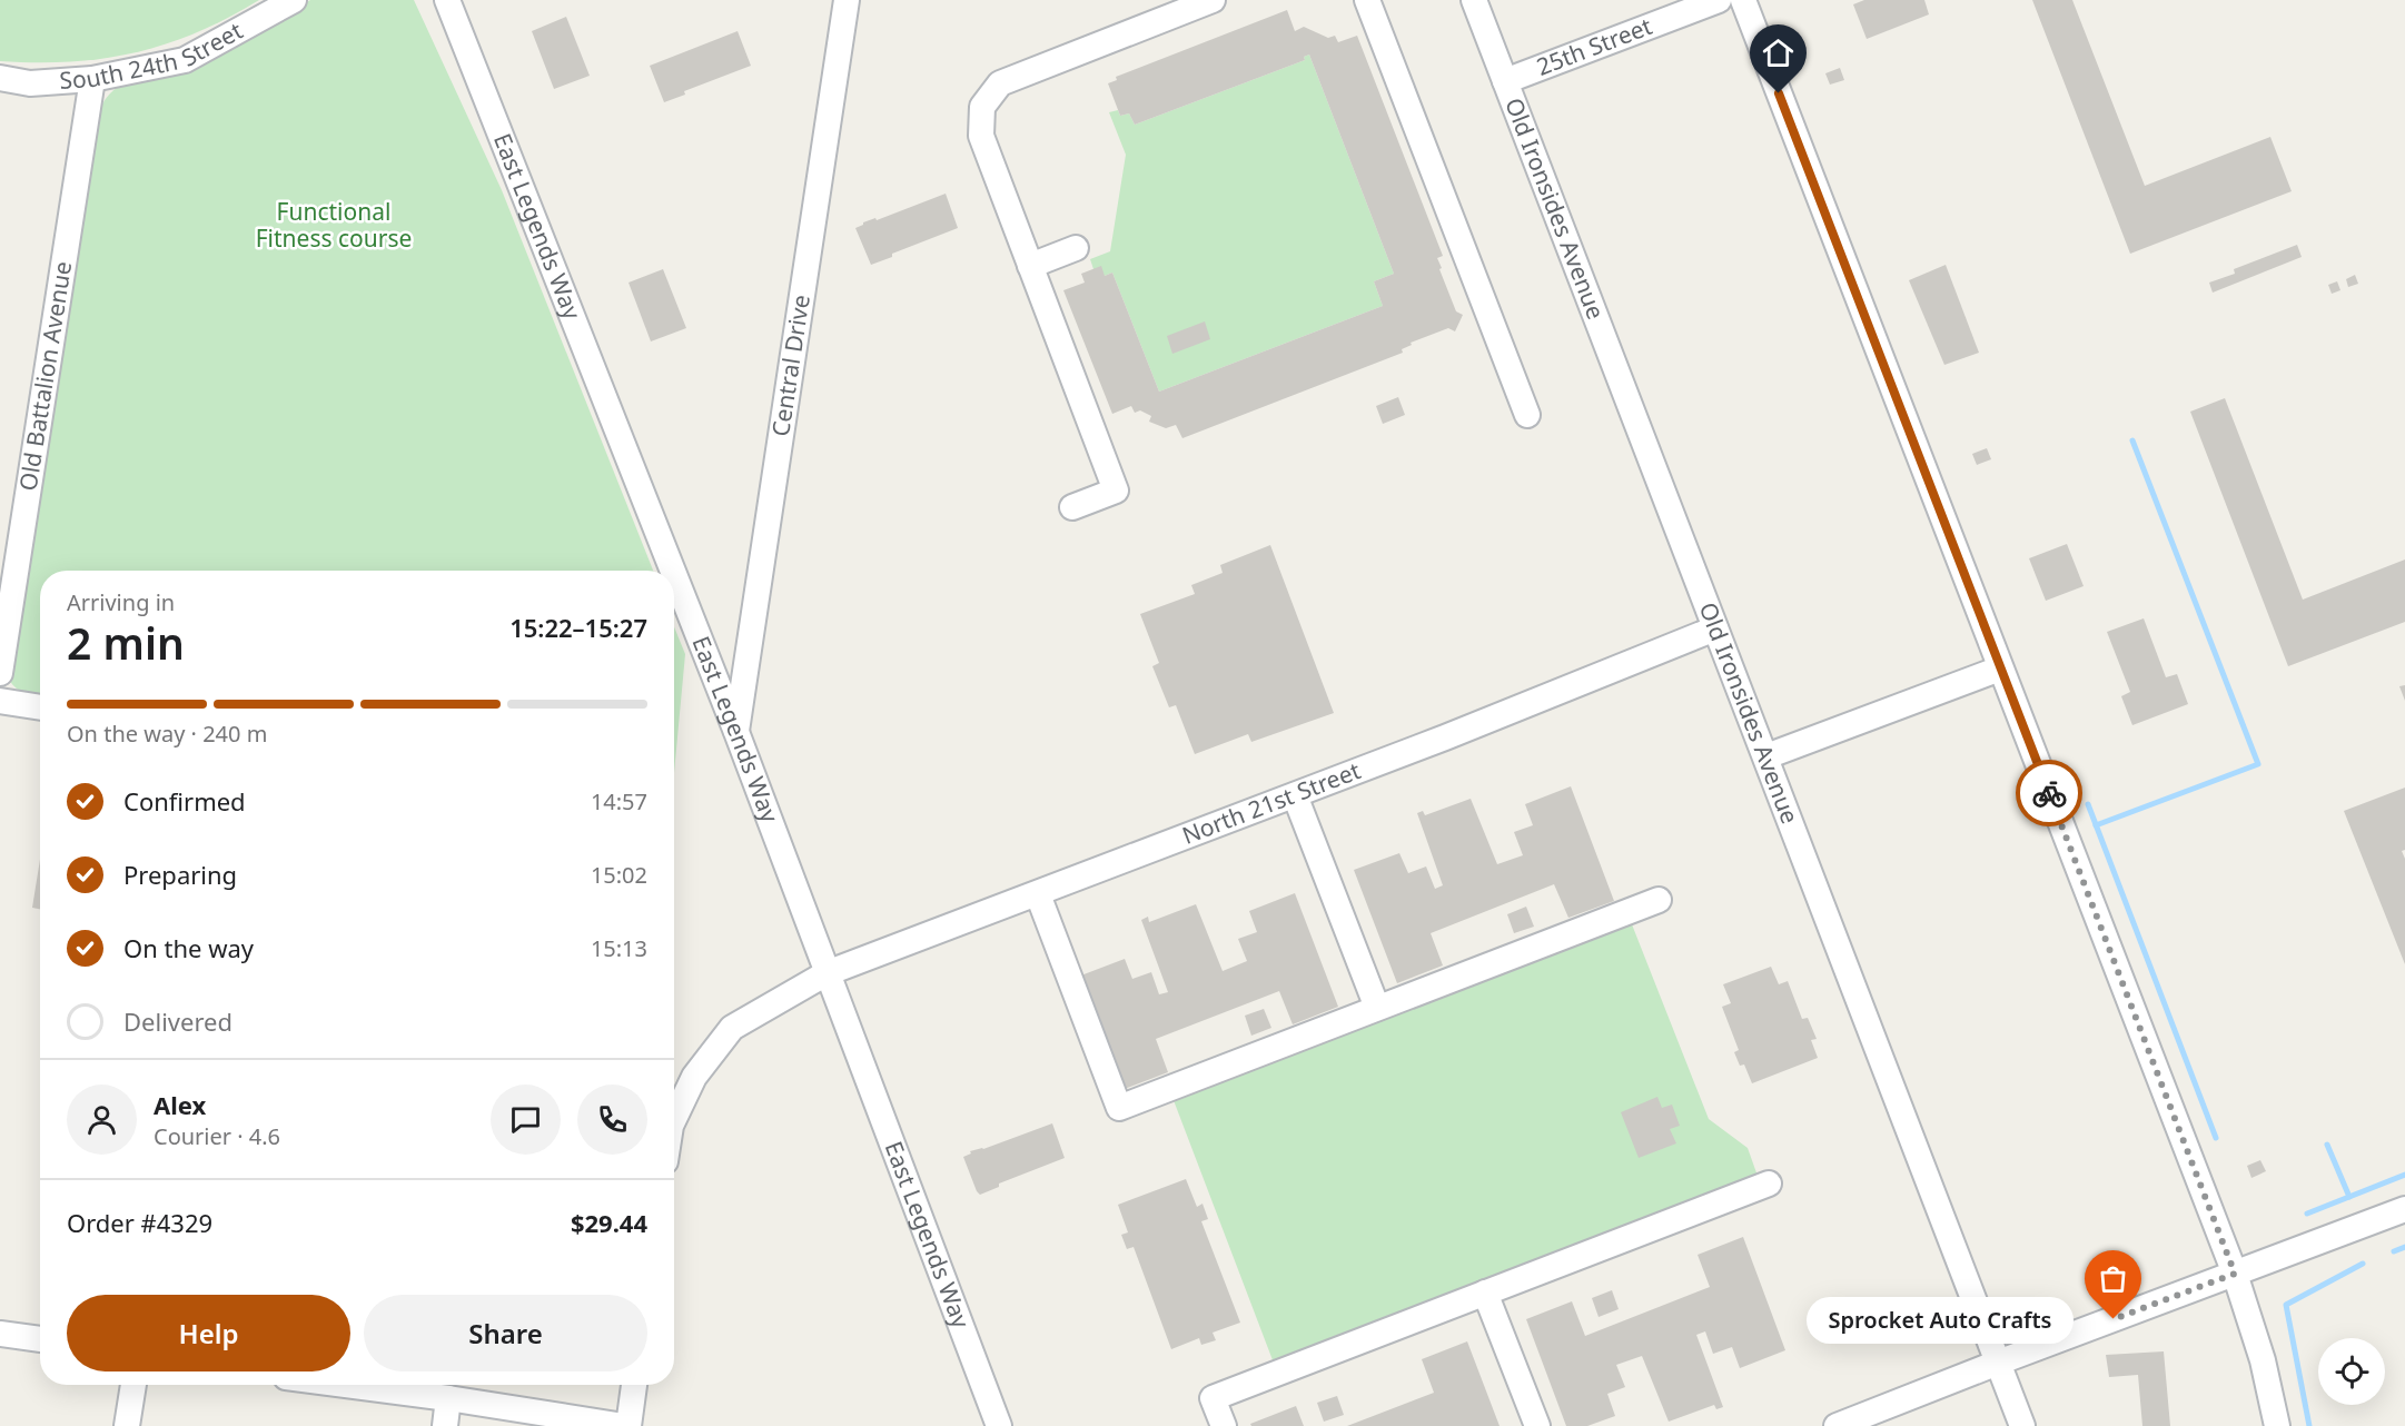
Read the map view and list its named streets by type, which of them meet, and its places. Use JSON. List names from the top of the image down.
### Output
{
  "streets": {
    "street": [
      "25th Street",
      "South 24th Street",
      "Old Ironsides Avenue",
      "East Legends Way",
      "Central Drive",
      "Old Battalion Avenue",
      "North 21st Street"
    ]
  },
  "crossings": [
    ["25th Street", "Old Ironsides Avenue"],
    ["South 24th Street", "Old Battalion Avenue"],
    ["Old Ironsides Avenue", "North 21st Street"],
    ["East Legends Way", "Central Drive"],
    ["East Legends Way", "North 21st Street"]
  ],
  "parks": ["Functional Fitness course"],
  "places": ["Sprocket Auto Crafts"],
  "page": {
    "heading": ["2 min", "Arriving in", "15:22–15:27"],
    "panel": [
      "Alex",
      "Courier · 4.6",
      "Order #4329",
      "$29.44"
    ],
    "bar": "On the way · 240 m",
    "list": [
      ["Confirmed", "14:57"],
      ["Preparing", "15:02"],
      ["On the way", "15:13"],
      "Delivered"
    ],
    "buttons": ["Help", "Share"],
    "bubble": "Sprocket Auto Crafts"
  }
}
